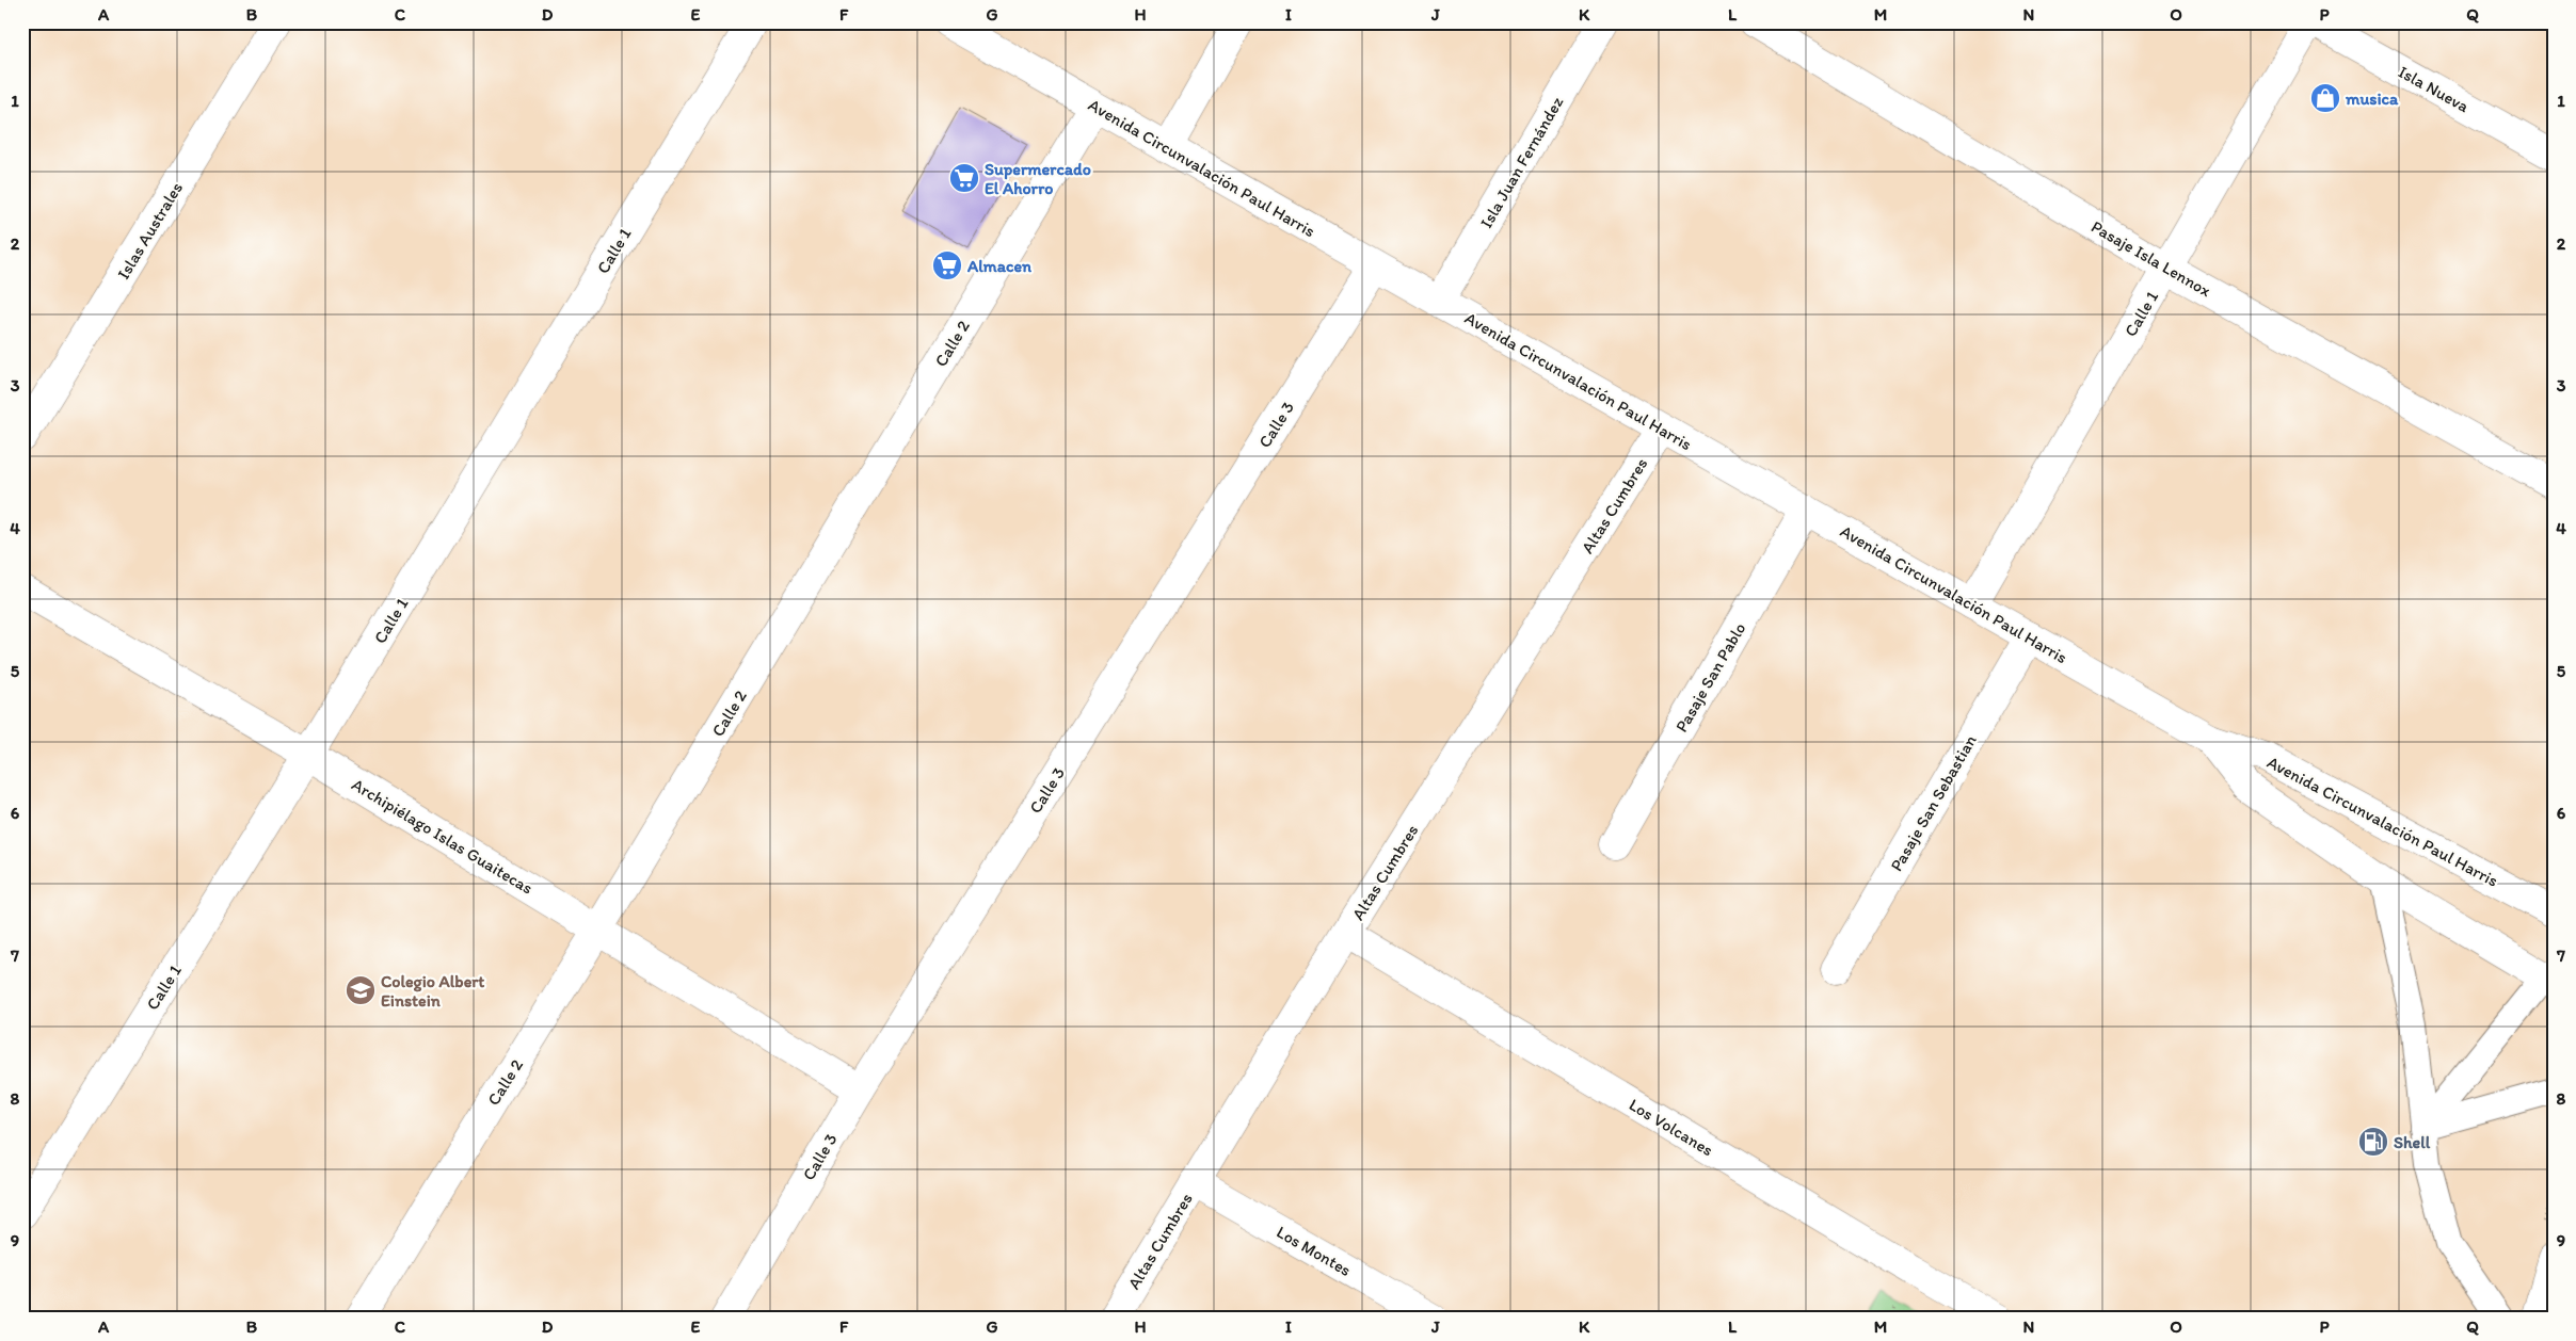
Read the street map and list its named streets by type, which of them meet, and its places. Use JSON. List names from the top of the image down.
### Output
{
  "streets": {
    "street": [
      "Isla Nueva",
      "Isla Juan Fernández",
      "Avenida Circunvalación Paul Harris",
      "Islas Australes",
      "Calle 1",
      "Pasaje Isla Lennox",
      "Calle 2",
      "Calle 3",
      "Altas Cumbres",
      "Pasaje San Pablo",
      "Pasaje San Sebastian",
      "Archipiélago Islas Guaitecas",
      "Los Volcanes",
      "Los Montes"
    ]
  },
  "crossings": [
    ["Isla Juan Fernández", "Avenida Circunvalación Paul Harris"],
    ["Avenida Circunvalación Paul Harris", "Calle 1"],
    ["Avenida Circunvalación Paul Harris", "Calle 2"],
    ["Avenida Circunvalación Paul Harris", "Calle 3"],
    ["Avenida Circunvalación Paul Harris", "Altas Cumbres"],
    ["Avenida Circunvalación Paul Harris", "Pasaje San Pablo"],
    ["Avenida Circunvalación Paul Harris", "Pasaje San Sebastian"],
    ["Calle 1", "Pasaje Isla Lennox"],
    ["Calle 1", "Archipiélago Islas Guaitecas"],
    ["Calle 2", "Archipiélago Islas Guaitecas"],
    ["Calle 3", "Archipiélago Islas Guaitecas"],
    ["Altas Cumbres", "Los Volcanes"],
    ["Altas Cumbres", "Los Montes"]
  ],
  "places": {
    "shop": ["musica"],
    "supermarket": ["Supermercado El Ahorro", "Almacen"],
    "school or university": ["Colegio Albert Einstein"],
    "fuel station": ["Shell"]
  },
  "grid": {
    "columns": [
      "A",
      "B",
      "C",
      "D",
      "E",
      "F",
      "G",
      "H",
      "I",
      "J",
      "K",
      "L",
      "M",
      "N",
      "O",
      "P",
      "Q"
    ],
    "rows": [
      "1",
      "2",
      "3",
      "4",
      "5",
      "6",
      "7",
      "8",
      "9"
    ]
  }
}
